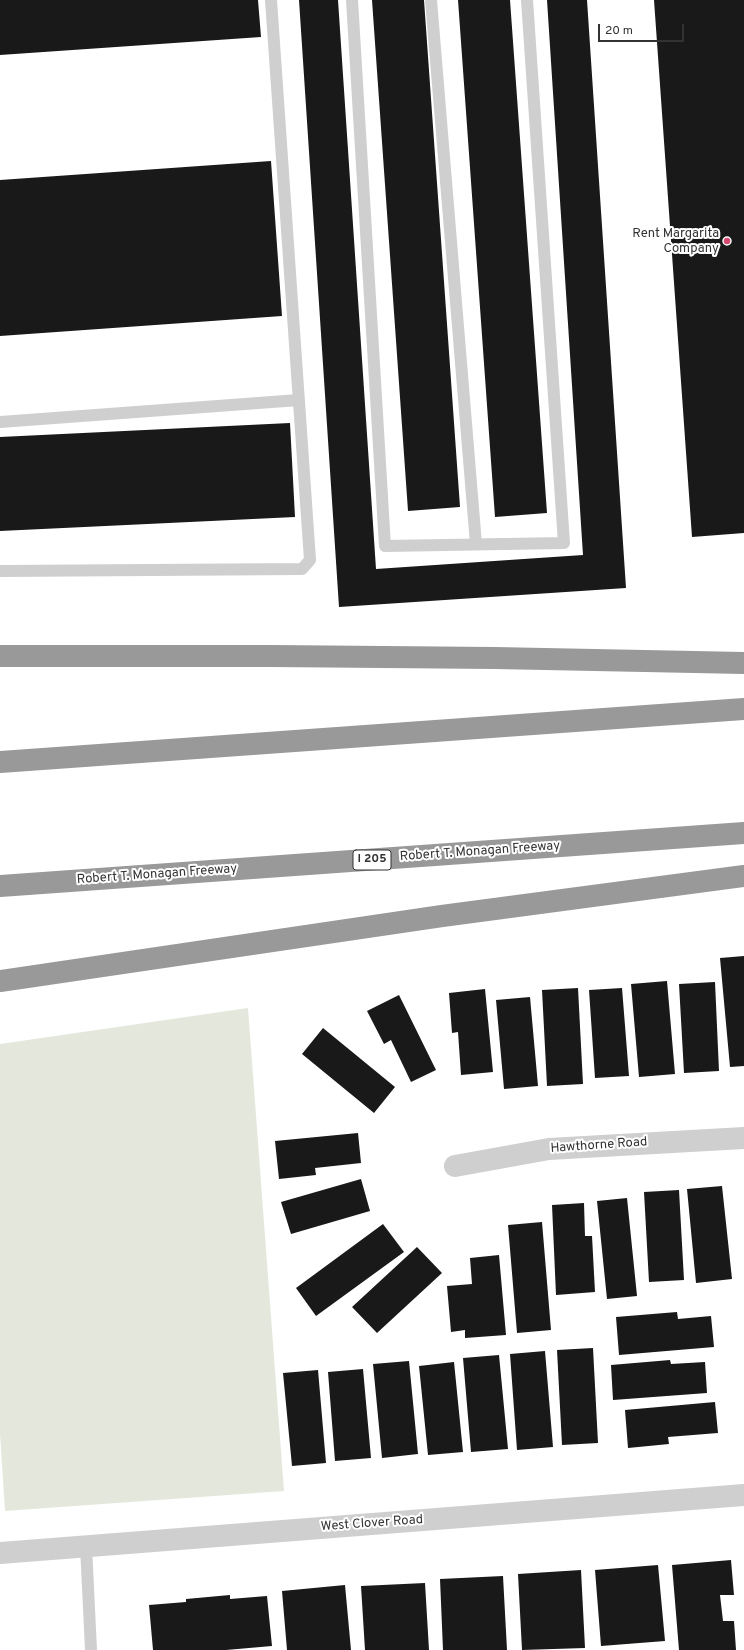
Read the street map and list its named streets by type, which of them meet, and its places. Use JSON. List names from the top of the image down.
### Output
{
  "streets": {
    "highway": ["Robert T. Monagan Freeway", "I 205"],
    "street": ["Hawthorne Road", "West Clover Road"]
  },
  "places": ["Rent Margarita Company"],
  "scale_bar": "20 m"
}
